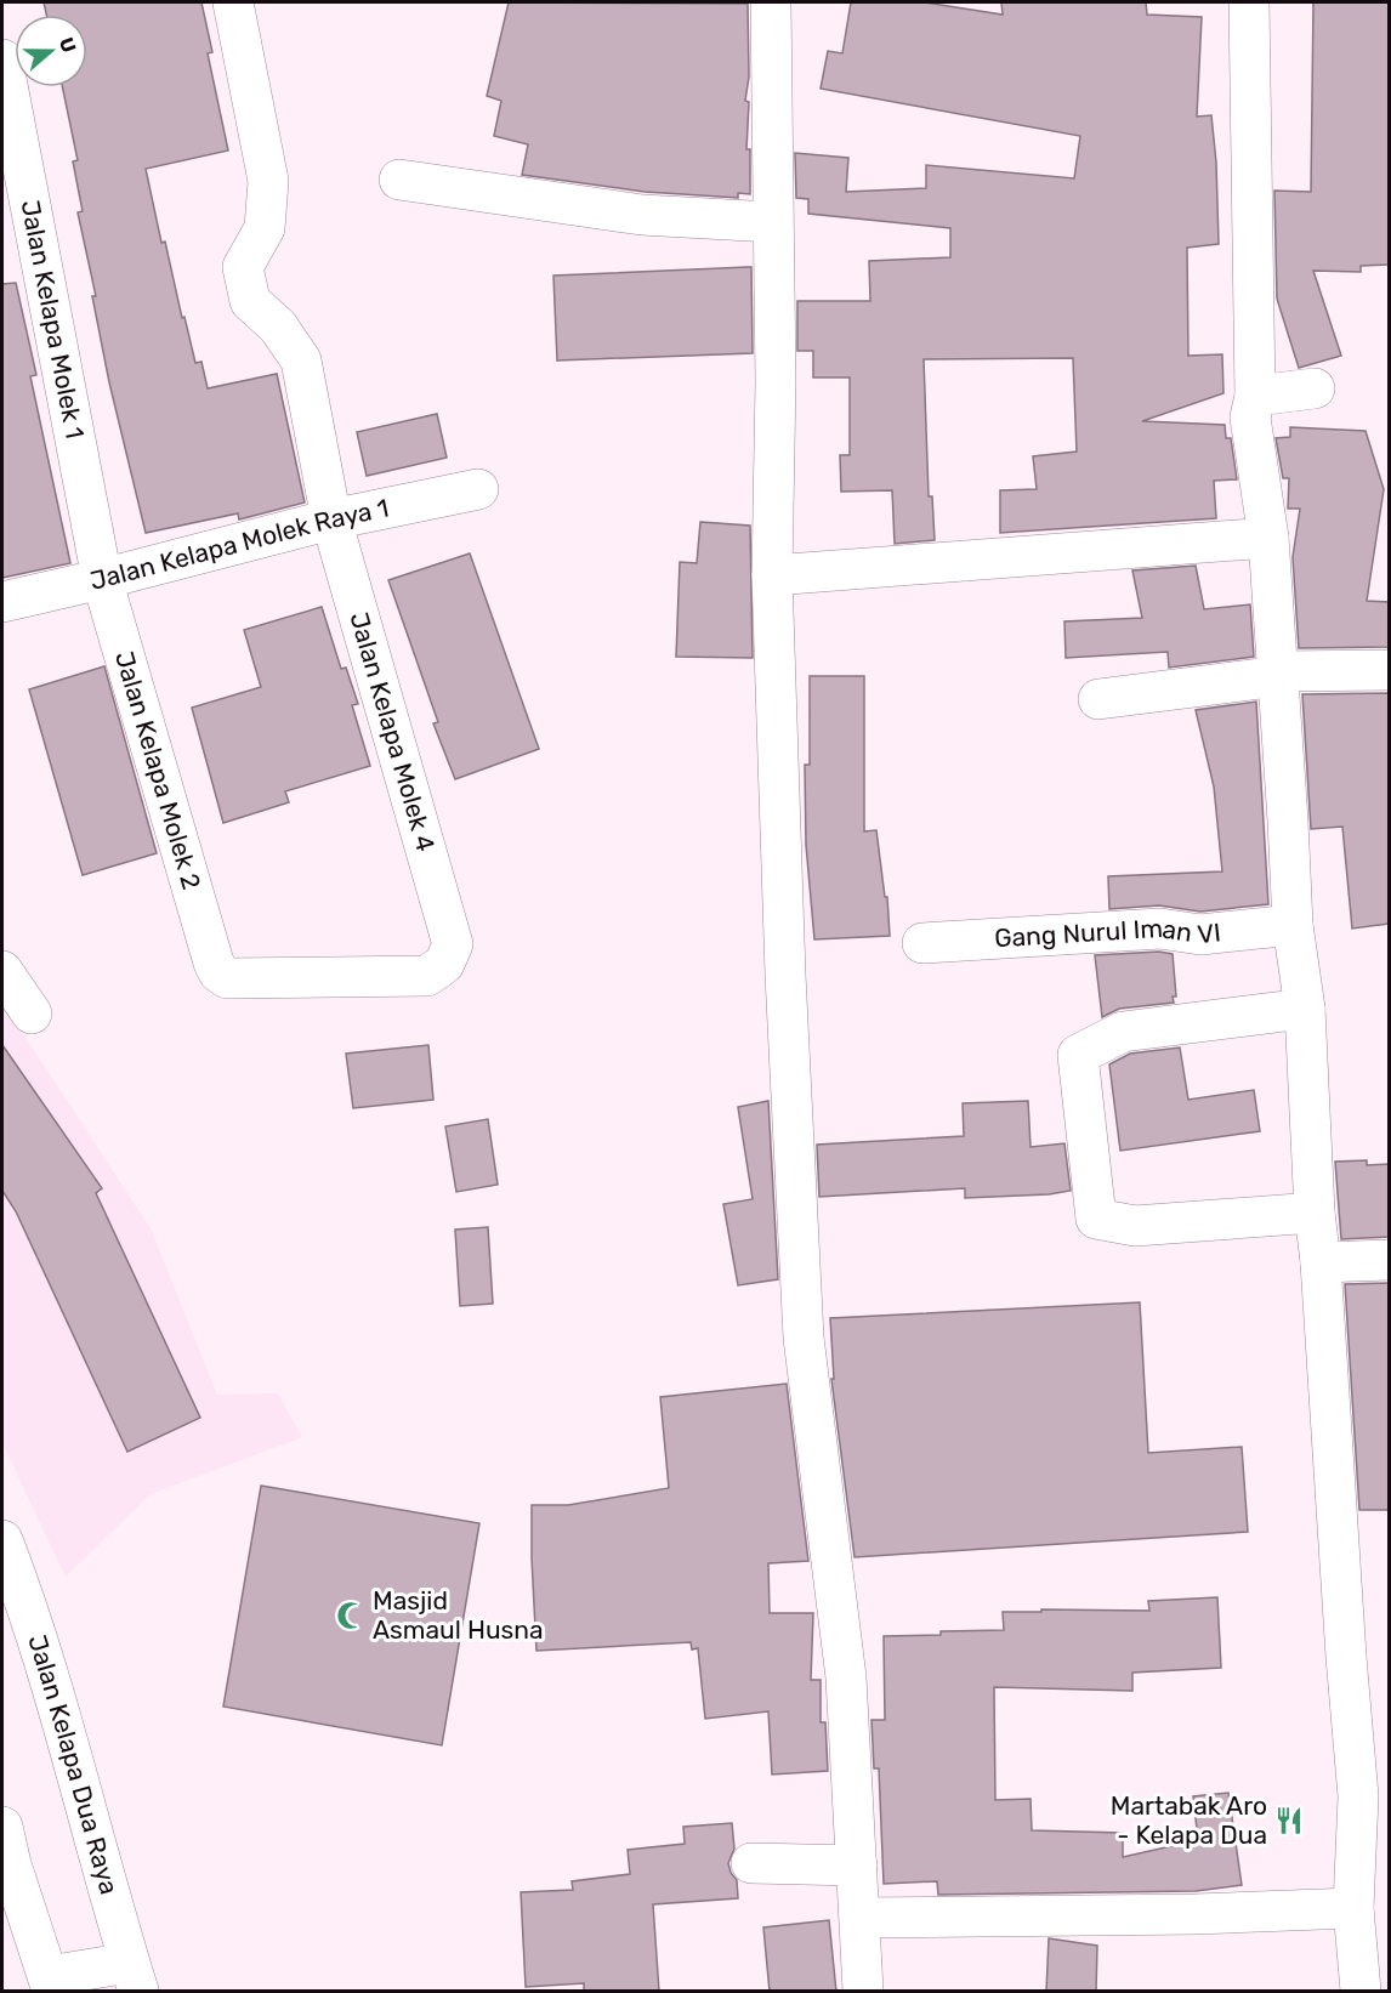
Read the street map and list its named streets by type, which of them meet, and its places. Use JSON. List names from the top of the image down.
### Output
{
  "streets": {
    "street": [
      "Jalan Kelapa Molek 1",
      "Jalan Kelapa Molek Raya 1",
      "Jalan Kelapa Molek 4",
      "Jalan Kelapa Molek 2",
      "Gang Nurul Iman VI",
      "Jalan Kelapa Dua Raya"
    ]
  },
  "crossings": [
    ["Jalan Kelapa Molek 1", "Jalan Kelapa Molek Raya 1"],
    ["Jalan Kelapa Molek 1", "Jalan Kelapa Molek 2"],
    ["Jalan Kelapa Molek Raya 1", "Jalan Kelapa Molek 4"],
    ["Jalan Kelapa Molek Raya 1", "Jalan Kelapa Molek 2"],
    ["Jalan Kelapa Molek 4", "Jalan Kelapa Molek 2"]
  ],
  "places": {
    "mosque": ["Masjid Asmaul Husna"],
    "restaurant": ["Martabak Aro - Kelapa Dua"]
  },
  "north": "right"
}
